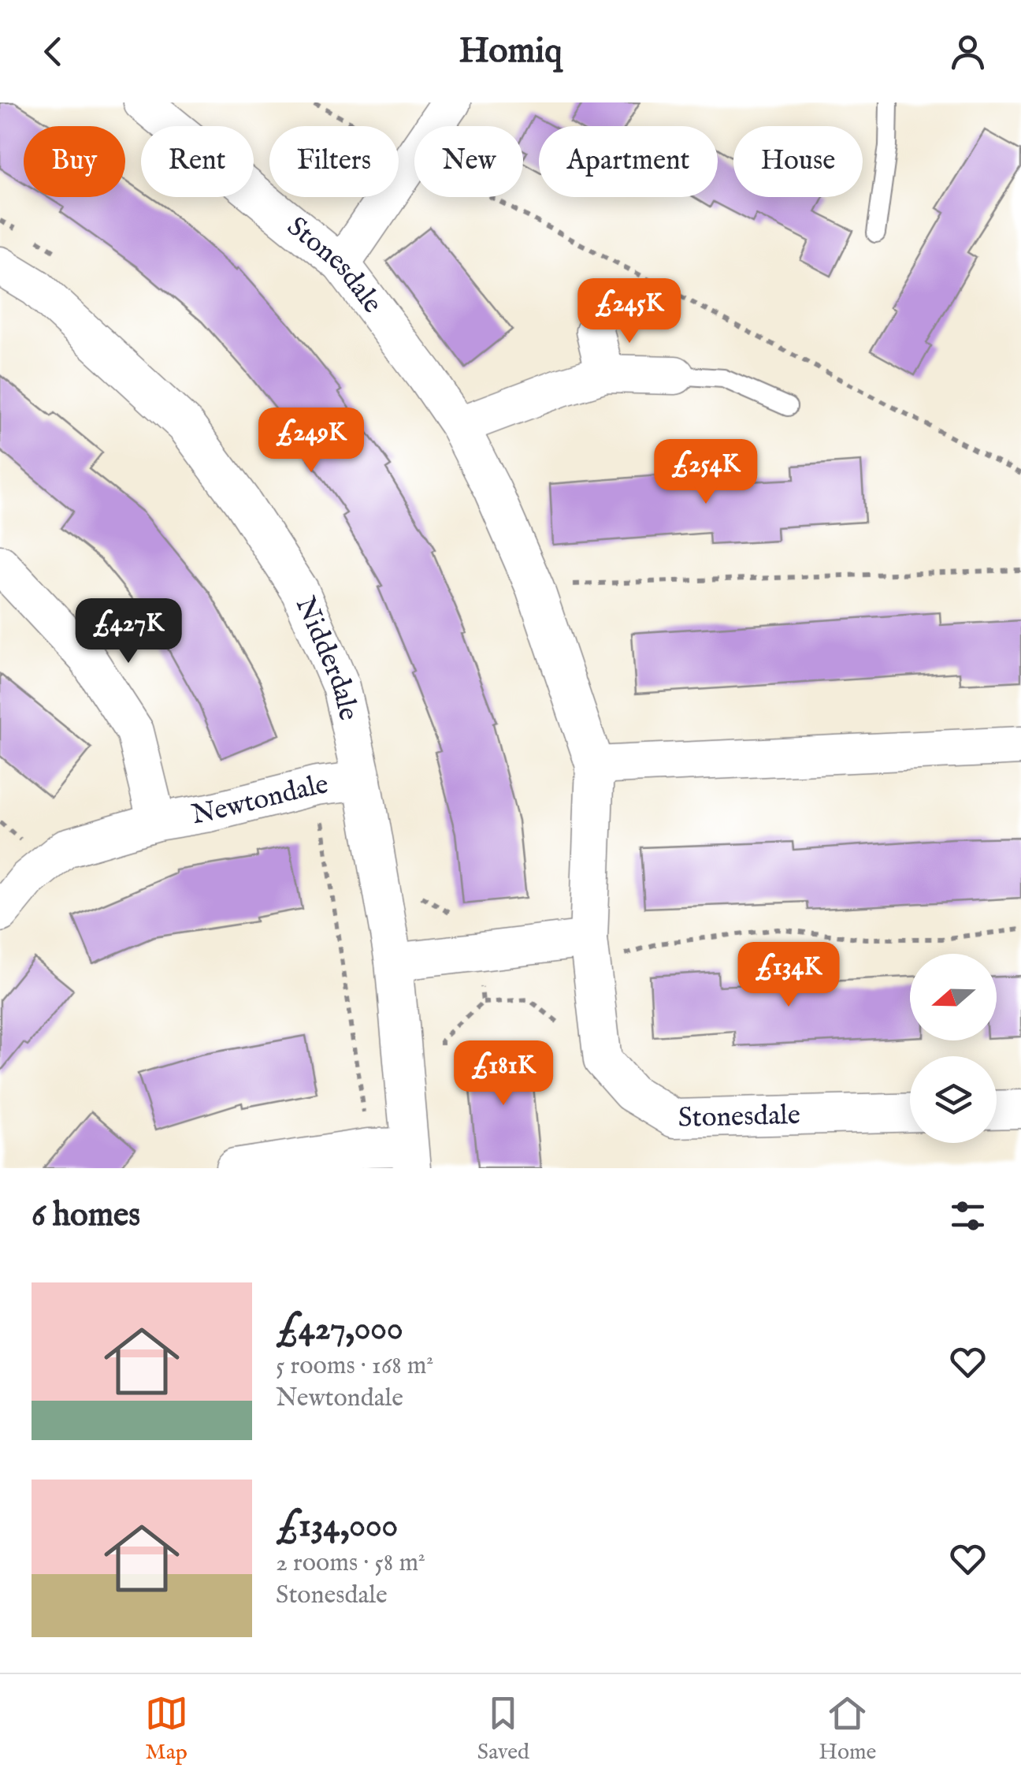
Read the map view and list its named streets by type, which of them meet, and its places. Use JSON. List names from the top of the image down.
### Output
{
  "streets": {
    "street": ["Stonesdale", "Nidderdale", "Newtondale"]
  },
  "crossings": [
    ["Nidderdale", "Newtondale"]
  ],
  "north": "left",
  "page": {
    "header": "Homiq",
    "chip": [
      "Buy",
      "Rent",
      "Filters",
      "New",
      "Apartment",
      "House"
    ],
    "price": [
      "£245K",
      "£249K",
      "£254K",
      "£427K",
      "£134K",
      "£181K"
    ],
    "heading": "6 homes",
    "list": [
      {
        "name": "£427,000",
        "note": "5 rooms · 168 m² · Newtondale"
      },
      {
        "name": "£134,000",
        "note": "2 rooms · 58 m² · Stonesdale"
      }
    ],
    "tabs": ["Map", "Saved", "Home"]
  }
}
